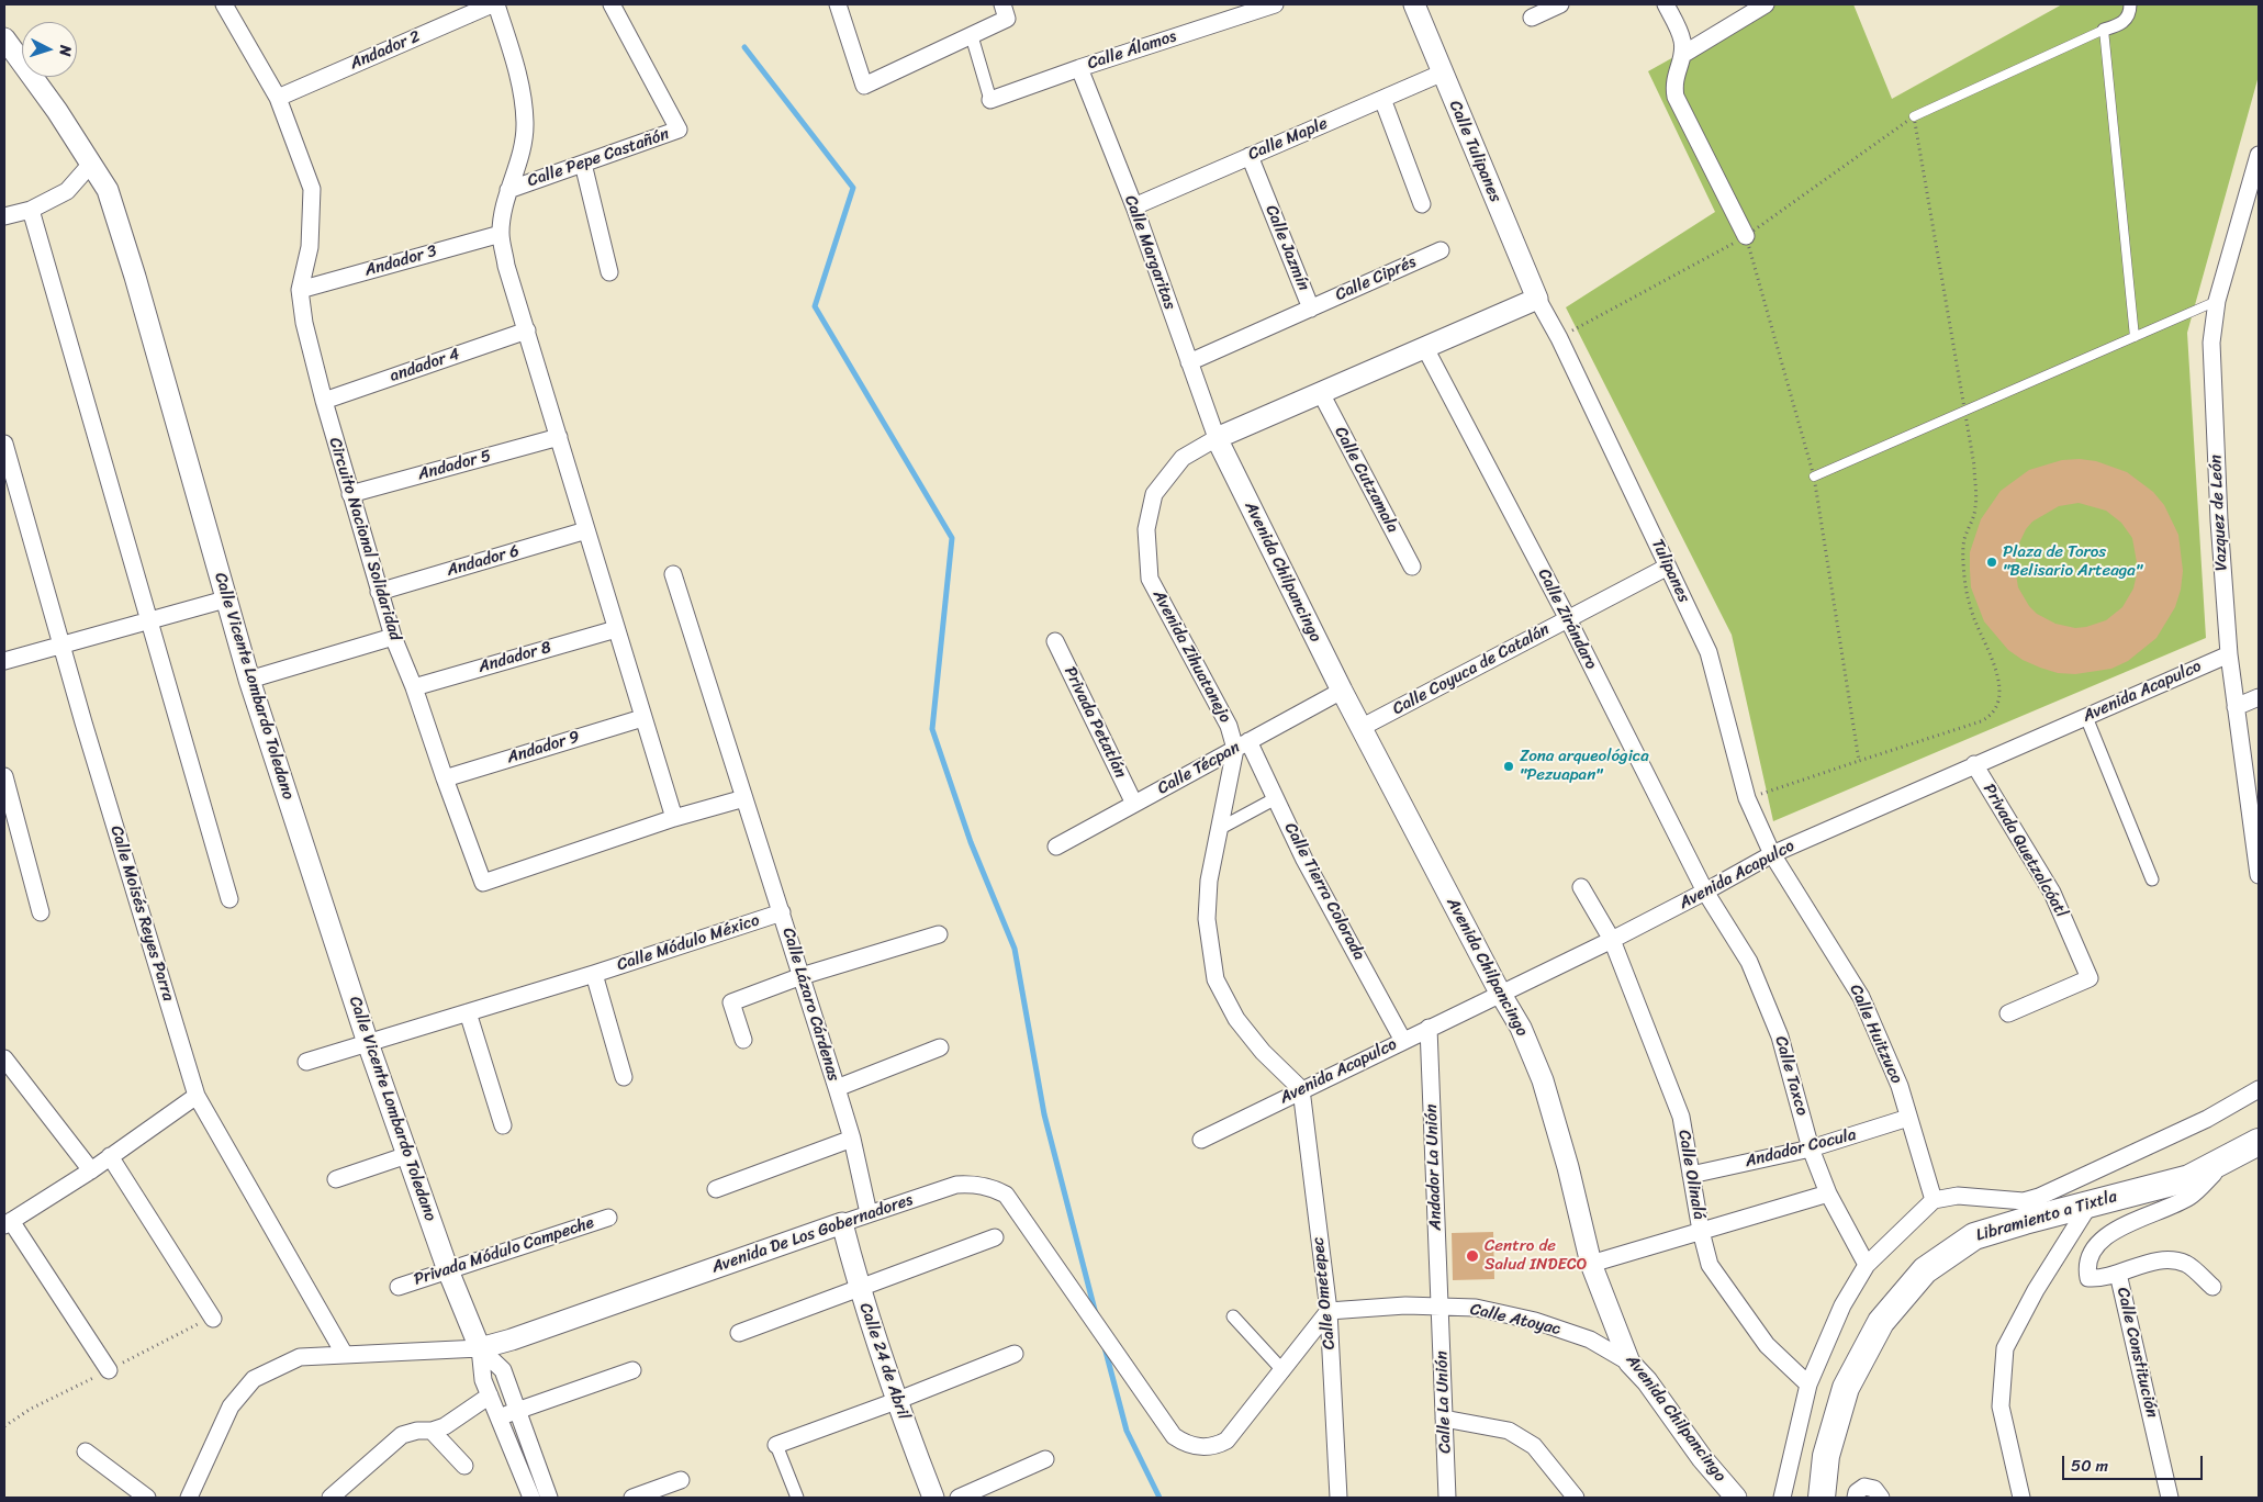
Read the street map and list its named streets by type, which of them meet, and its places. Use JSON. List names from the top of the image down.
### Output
{
  "streets": {
    "main road": ["Libramiento a Tixtla"],
    "street": [
      "Andador 2",
      "Calle Álamos",
      "Calle Maple",
      "Calle Tulipanes",
      "Calle Pepe Castañón",
      "Calle Jazmín",
      "Calle Margaritas",
      "Andador 3",
      "Calle Ciprés",
      "andador 4",
      "Andador 5",
      "Calle Cutzamala",
      "Vazquez de León",
      "Circuito Nacional Solidaridad",
      "Andador 6",
      "Tulipanes",
      "Avenida Chilpancingo",
      "Calle Zirándaro",
      "Avenida Zihuatanejo",
      "Andador 8",
      "Calle Coyuca de Catalán",
      "Calle Vicente Lombardo Toledano",
      "Avenida Acapulco",
      "Privada Petatlán",
      "Andador 9",
      "Calle Técpan",
      "Privada Quetzalcóatl",
      "Calle Tierra Colorada",
      "Calle Moisés Reyes Parra",
      "Calle Módulo México",
      "Calle Lázaro Cárdenas",
      "Calle Huitzuco",
      "Calle Taxco",
      "Andador Cocula",
      "Andador La Unión",
      "Calle Olinalá",
      "Avenida De Los Gobernadores",
      "Privada Módulo Campeche",
      "Calle Ometepec",
      "Calle Atoyac",
      "Calle Constitución",
      "Calle 24 de Abril",
      "Calle La Unión"
    ]
  },
  "crossings": [
    ["Andador 2", "Circuito Nacional Solidaridad"],
    ["Calle Álamos", "Calle Margaritas"],
    ["Calle Maple", "Calle Tulipanes"],
    ["Calle Maple", "Calle Jazmín"],
    ["Calle Maple", "Calle Margaritas"],
    ["Calle Tulipanes", "Tulipanes"],
    ["Calle Tulipanes", "Avenida Zihuatanejo"],
    ["Calle Jazmín", "Calle Margaritas"],
    ["Calle Jazmín", "Calle Ciprés"],
    ["Calle Margaritas", "Avenida Chilpancingo"],
    ["Calle Margaritas", "Avenida Zihuatanejo"],
    ["Andador 3", "Circuito Nacional Solidaridad"],
    ["andador 4", "Circuito Nacional Solidaridad"],
    ["Andador 5", "Circuito Nacional Solidaridad"],
    ["Calle Cutzamala", "Avenida Zihuatanejo"],
    ["Vazquez de León", "Avenida Acapulco"],
    ["Circuito Nacional Solidaridad", "Andador 6"],
    ["Circuito Nacional Solidaridad", "Andador 8"],
    ["Circuito Nacional Solidaridad", "Andador 9"],
    ["Circuito Nacional Solidaridad", "Calle Lázaro Cárdenas"],
    ["Tulipanes", "Avenida Zihuatanejo"],
    ["Tulipanes", "Calle Coyuca de Catalán"],
    ["Tulipanes", "Avenida Acapulco"],
    ["Tulipanes", "Calle Huitzuco"],
    ["Avenida Chilpancingo", "Avenida Zihuatanejo"],
    ["Avenida Chilpancingo", "Calle Coyuca de Catalán"],
    ["Avenida Chilpancingo", "Avenida Acapulco"],
    ["Avenida Chilpancingo", "Calle Técpan"],
    ["Avenida Chilpancingo", "Calle Atoyac"],
    ["Calle Zirándaro", "Avenida Zihuatanejo"],
    ["Calle Zirándaro", "Calle Coyuca de Catalán"],
    ["Calle Zirándaro", "Avenida Acapulco"],
    ["Calle Zirándaro", "Calle Taxco"],
    ["Avenida Zihuatanejo", "Avenida Acapulco"],
    ["Avenida Zihuatanejo", "Calle Técpan"],
    ["Avenida Zihuatanejo", "Calle Tierra Colorada"],
    ["Avenida Zihuatanejo", "Calle Ometepec"],
    ["Calle Vicente Lombardo Toledano", "Calle Módulo México"],
    ["Calle Vicente Lombardo Toledano", "Avenida De Los Gobernadores"],
    ["Calle Vicente Lombardo Toledano", "Privada Módulo Campeche"],
    ["Avenida Acapulco", "Privada Quetzalcóatl"],
    ["Avenida Acapulco", "Calle Tierra Colorada"],
    ["Avenida Acapulco", "Calle Huitzuco"],
    ["Avenida Acapulco", "Calle Taxco"],
    ["Avenida Acapulco", "Andador La Unión"],
    ["Avenida Acapulco", "Calle Olinalá"],
    ["Avenida Acapulco", "Calle Ometepec"],
    ["Privada Petatlán", "Calle Técpan"],
    ["Calle Técpan", "Calle Tierra Colorada"],
    ["Calle Moisés Reyes Parra", "Avenida De Los Gobernadores"],
    ["Calle Módulo México", "Calle Lázaro Cárdenas"],
    ["Calle Lázaro Cárdenas", "Avenida De Los Gobernadores"],
    ["Calle Huitzuco", "Andador Cocula"],
    ["Calle Taxco", "Andador Cocula"],
    ["Andador Cocula", "Calle Olinalá"],
    ["Andador La Unión", "Calle Atoyac"],
    ["Andador La Unión", "Calle La Unión"],
    ["Libramiento a Tixtla", "Calle Constitución"],
    ["Avenida De Los Gobernadores", "Calle Ometepec"],
    ["Avenida De Los Gobernadores", "Calle Atoyac"],
    ["Avenida De Los Gobernadores", "Calle 24 de Abril"],
    ["Calle Ometepec", "Calle Atoyac"],
    ["Calle Atoyac", "Calle La Unión"]
  ],
  "places": ["Plaza de Toros \"Belisario Arteaga\"", "Zona arqueológica \"Pezuapan\"", "Centro de Salud INDECO"],
  "scale_bar": "50 m",
  "north": "right"
}
